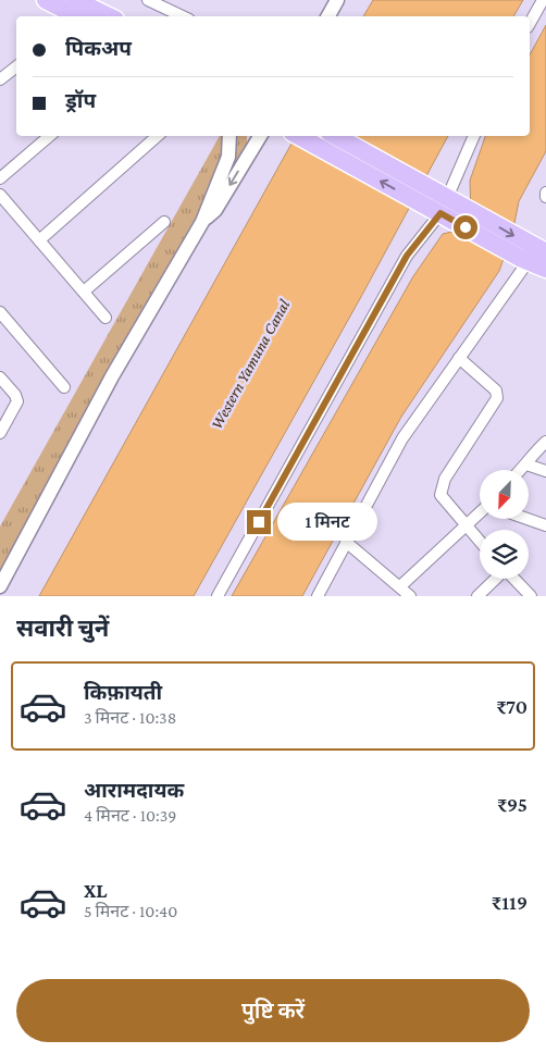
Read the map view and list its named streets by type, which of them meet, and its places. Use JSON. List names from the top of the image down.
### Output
{
  "water": ["Western Yamuna Canal"],
  "north": "bottom left",
  "page": {
    "banner": ["पिकअप", "ड्रॉप"],
    "bubble": "1 मिनट",
    "heading": "सवारी चुनें",
    "list": [
      {
        "name": "किफ़ायती",
        "note": "3 मिनट · 10:38",
        "value": "₹70"
      },
      {
        "name": "आरामदायक",
        "note": "4 मिनट · 10:39",
        "value": "₹95"
      },
      {
        "name": "XL",
        "note": "5 मिनट · 10:40",
        "value": "₹119"
      }
    ],
    "buttons": "पुष्टि करें"
  }
}
